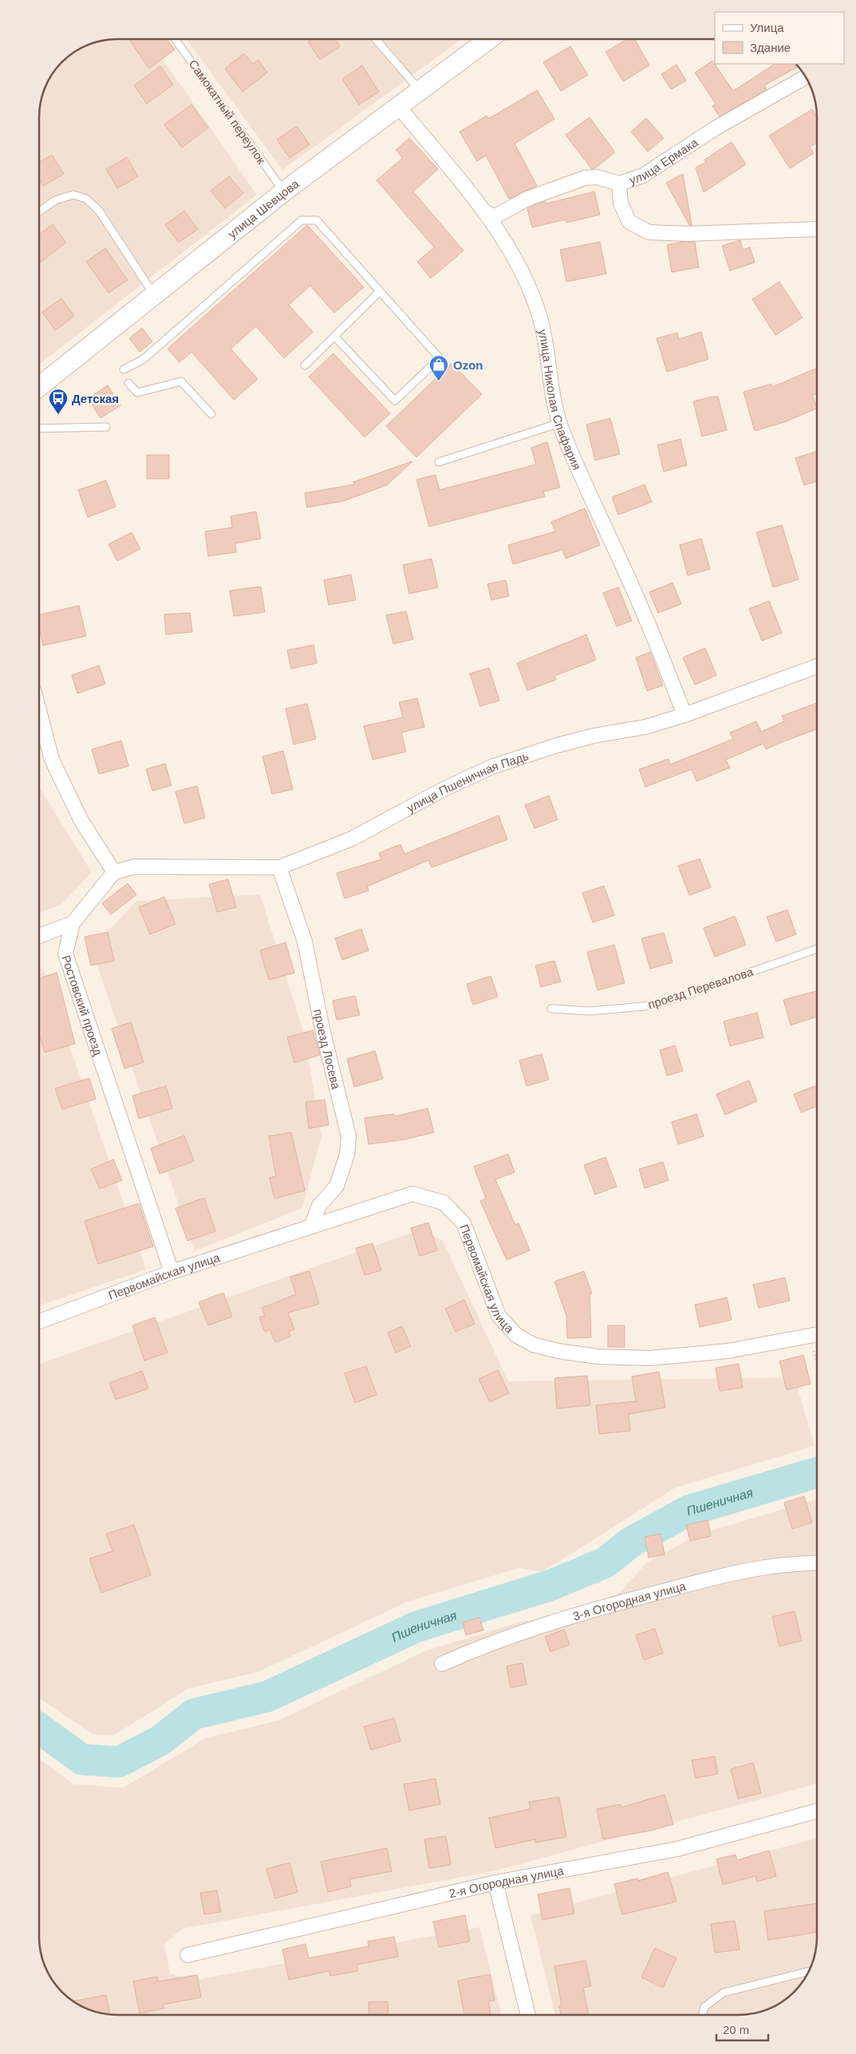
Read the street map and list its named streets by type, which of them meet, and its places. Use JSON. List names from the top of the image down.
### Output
{
  "streets": {
    "main road": ["улица Шевцова"],
    "street": [
      "улица Ермака",
      "улица Николая Спафария",
      "улица Пшеничная Падь",
      "Ростовский проезд",
      "проезд Лосева",
      "Первомайская улица",
      "3-я Огородная улица",
      "2-я Огородная улица"
    ],
    "lane": ["Самокатный переулок", "проезд Перевалова"]
  },
  "crossings": [
    ["Самокатный переулок", "улица Шевцова"],
    ["улица Ермака", "улица Николая Спафария"],
    ["улица Шевцова", "улица Николая Спафария"],
    ["улица Николая Спафария", "улица Пшеничная Падь"],
    ["улица Пшеничная Падь", "Ростовский проезд"],
    ["улица Пшеничная Падь", "проезд Лосева"],
    ["Ростовский проезд", "Первомайская улица"],
    ["проезд Лосева", "Первомайская улица"]
  ],
  "water": ["Пшеничная"],
  "places": {
    "shop": ["Ozon"],
    "bus stop": ["Детская"]
  },
  "legend": ["Улица", "Здание"],
  "scale_bar": "20 m"
}
